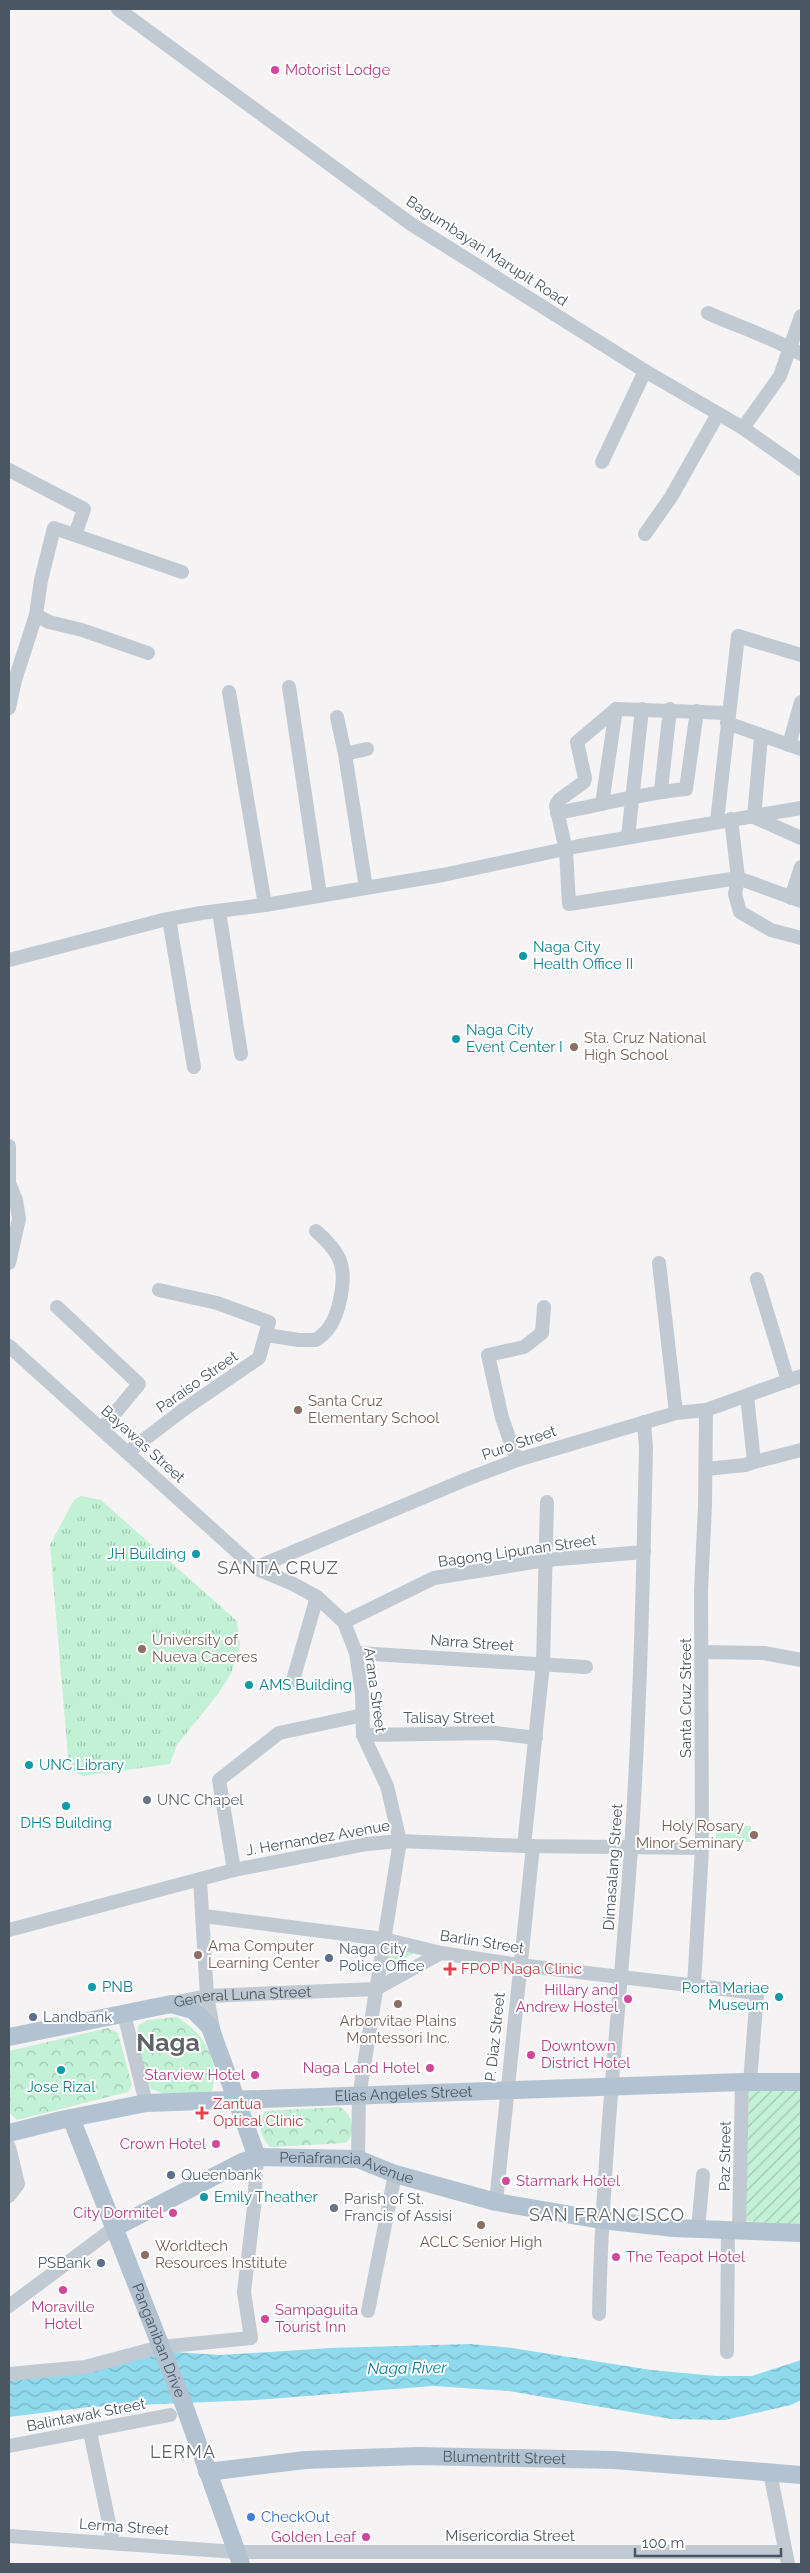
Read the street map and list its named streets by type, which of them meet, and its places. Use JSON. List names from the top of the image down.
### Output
{
  "streets": {
    "main road": [
      "General Luna Street",
      "Elias Angeles Street",
      "Peñafrancia Avenue",
      "Panganiban Drive",
      "Blumentritt Street"
    ],
    "street": [
      "Bagumbayan Marupit Road",
      "Paraiso Street",
      "Puro Street",
      "Bayawas Street",
      "Bagong Lipunan Street",
      "Narra Street",
      "Arana Street",
      "Santa Cruz Street",
      "Talisay Street",
      "J. Hernandez Avenue",
      "Dimasalang Street",
      "Barlin Street",
      "P. Diaz Street",
      "Paz Street",
      "Balintawak Street",
      "Lerma Street",
      "Misericordia Street"
    ]
  },
  "crossings": [
    ["Paraiso Street", "Bayawas Street"],
    ["Puro Street", "Bayawas Street"],
    ["Puro Street", "Arana Street"],
    ["Puro Street", "Santa Cruz Street"],
    ["Puro Street", "Dimasalang Street"],
    ["Bayawas Street", "Arana Street"],
    ["Bagong Lipunan Street", "Arana Street"],
    ["Bagong Lipunan Street", "Dimasalang Street"],
    ["Bagong Lipunan Street", "P. Diaz Street"],
    ["Narra Street", "Arana Street"],
    ["Narra Street", "P. Diaz Street"],
    ["Arana Street", "Talisay Street"],
    ["Arana Street", "J. Hernandez Avenue"],
    ["Arana Street", "Barlin Street"],
    ["Arana Street", "General Luna Street"],
    ["Arana Street", "Elias Angeles Street"],
    ["Arana Street", "Peñafrancia Avenue"],
    ["Santa Cruz Street", "J. Hernandez Avenue"],
    ["Santa Cruz Street", "Barlin Street"],
    ["Talisay Street", "P. Diaz Street"],
    ["J. Hernandez Avenue", "Dimasalang Street"],
    ["J. Hernandez Avenue", "P. Diaz Street"],
    ["Dimasalang Street", "Barlin Street"],
    ["Dimasalang Street", "Elias Angeles Street"],
    ["Dimasalang Street", "Peñafrancia Avenue"],
    ["Barlin Street", "General Luna Street"],
    ["Barlin Street", "P. Diaz Street"],
    ["Barlin Street", "Paz Street"],
    ["P. Diaz Street", "Elias Angeles Street"],
    ["P. Diaz Street", "Peñafrancia Avenue"],
    ["Elias Angeles Street", "Paz Street"],
    ["Elias Angeles Street", "Panganiban Drive"],
    ["Paz Street", "Peñafrancia Avenue"],
    ["Peñafrancia Avenue", "Panganiban Drive"],
    ["Panganiban Drive", "Blumentritt Street"],
    ["Panganiban Drive", "Lerma Street"],
    ["Panganiban Drive", "Misericordia Street"],
    ["Lerma Street", "Misericordia Street"]
  ],
  "districts": [
    "SANTA CRUZ",
    "Naga",
    "SAN FRANCISCO",
    "LERMA"
  ],
  "water": ["Naga River"],
  "places": {
    "other": [
      "Motorist Lodge",
      "Naga City Health Office II",
      "Naga City Event Center I",
      "Sta. Cruz National High School",
      "Santa Cruz Elementary School",
      "JH Building",
      "University of Nueva Caceres",
      "AMS Building",
      "UNC Library",
      "UNC Chapel",
      "DHS Building",
      "Holy Rosary Minor Seminary",
      "Ama Computer Learning Center",
      "Naga City Police Office",
      "PNB",
      "Porta Mariae Museum",
      "Hillary and Andrew Hostel",
      "Arborvitae Plains Montessori Inc.",
      "Landbank",
      "Downtown District Hotel",
      "Naga Land Hotel",
      "Jose Rizal",
      "Starview Hotel",
      "Crown Hotel",
      "Queenbank",
      "Starmark Hotel",
      "Emily Theather",
      "Parish of St. Francis of Assisi",
      "City Dormitel",
      "ACLC Senior High",
      "Worldtech Resources Institute",
      "The Teapot Hotel",
      "PSBank",
      "Moraville Hotel",
      "Sampaguita Tourist Inn",
      "CheckOut",
      "Golden Leaf"
    ],
    "health": ["FPOP Naga Clinic", "Zantua Optical Clinic"]
  },
  "scale_bar": "100 m"
}
